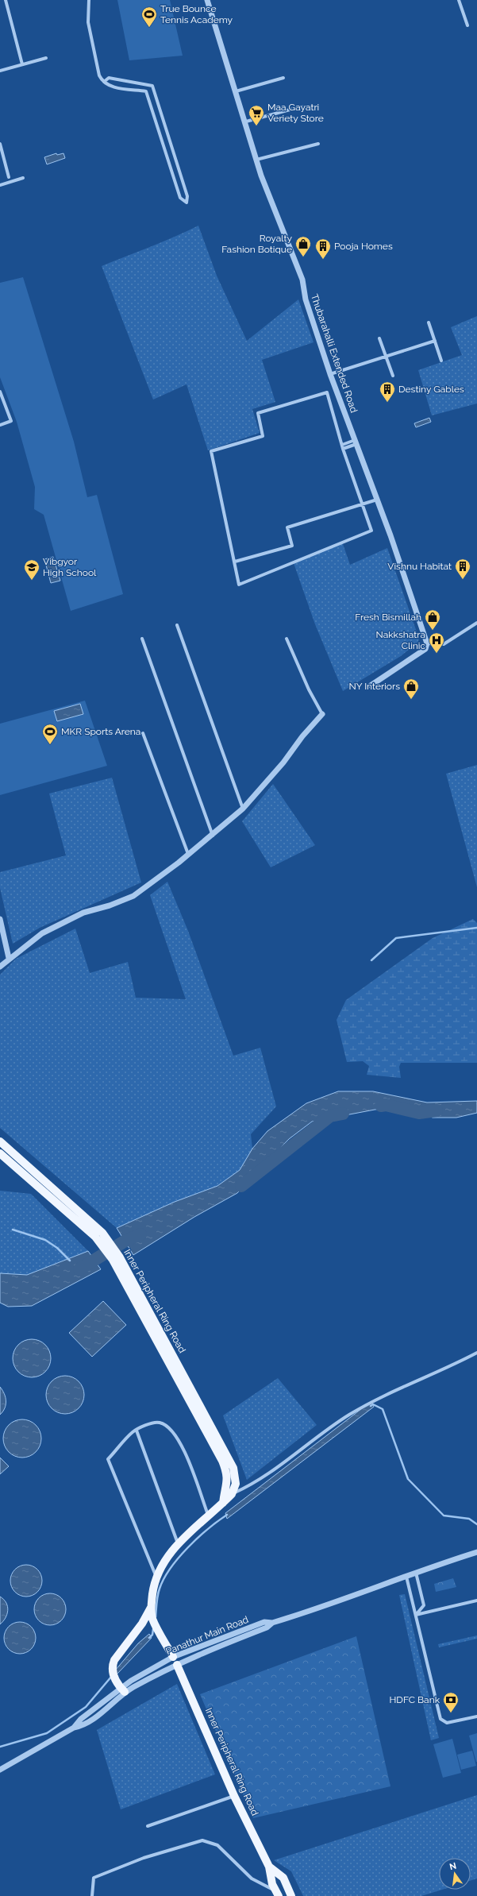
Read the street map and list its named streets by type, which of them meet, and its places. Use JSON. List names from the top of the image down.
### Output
{
  "streets": {
    "main road": ["Inner Peripheral Ring Road"],
    "street": ["Thubarahalli Extended Road", "Panathur Main Road"]
  },
  "crossings": [
    ["Inner Peripheral Ring Road", "Panathur Main Road"]
  ],
  "places": {
    "sports": ["True Bounce Tennis Academy", "MKR Sports Arena"],
    "supermarket": ["Maa Gayatri Veriety Store"],
    "shop": ["Royalty Fashion Botique", "Fresh Bismillah", "NY Interiors"],
    "building": ["Pooja Homes", "Destiny Gables", "Vishnu Habitat"],
    "school or university": ["Vibgyor High School"],
    "hospital": ["Nakkshatra Clinic"],
    "bank": ["HDFC Bank"]
  },
  "north": "top"
}
